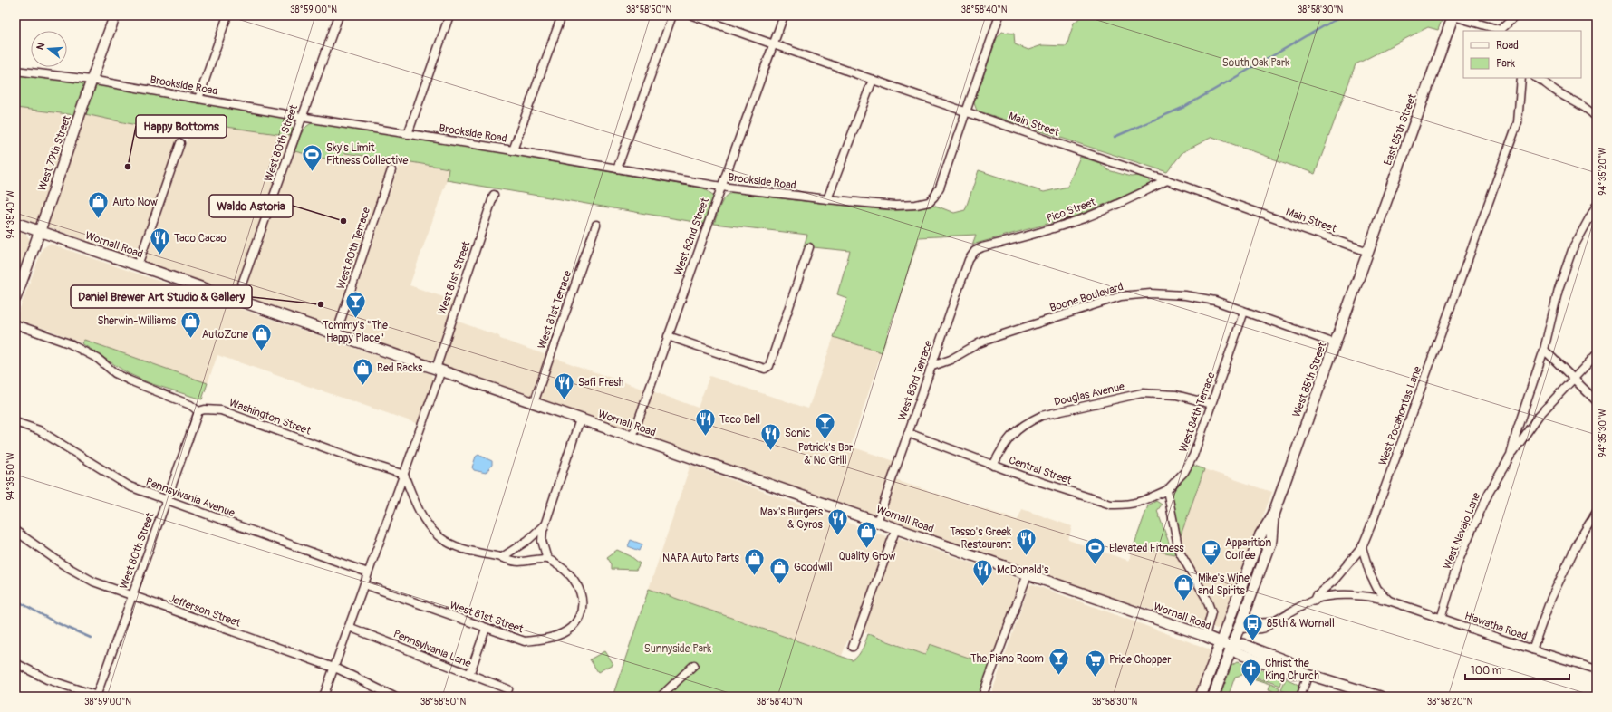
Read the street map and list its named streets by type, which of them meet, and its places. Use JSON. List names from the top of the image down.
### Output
{
  "streets": {
    "main road": [
      "East 85th Street",
      "West 79th Street",
      "Wornall Road",
      "West 85th Street"
    ],
    "street": [
      "Brookside Road",
      "Main Street",
      "West 80th Street",
      "Pico Street",
      "West 82nd Street",
      "West 80th Terrace",
      "West 81st Street",
      "Boone Boulevard",
      "West 81st Terrace",
      "West 83rd Terrace",
      "Douglas Avenue",
      "West 84th Terrace",
      "West Pocahontas Lane",
      "Washington Street",
      "Central Street",
      "Pennsylvania Avenue",
      "West Navajo Lane",
      "Jefferson Street",
      "Hiawatha Road",
      "Pennsylvania Lane"
    ]
  },
  "crossings": [
    ["Brookside Road", "Main Street"],
    ["Brookside Road", "West 80th Street"],
    ["Brookside Road", "West 79th Street"],
    ["Brookside Road", "West 82nd Street"],
    ["Main Street", "East 85th Street"],
    ["Main Street", "Pico Street"],
    ["Main Street", "West 82nd Street"],
    ["Main Street", "West 85th Street"],
    ["East 85th Street", "West 85th Street"],
    ["West 80th Street", "Wornall Road"],
    ["West 80th Street", "Washington Street"],
    ["West 80th Street", "Pennsylvania Avenue"],
    ["West 80th Street", "Jefferson Street"],
    ["West 79th Street", "Wornall Road"],
    ["Pico Street", "West 83rd Terrace"],
    ["West 82nd Street", "Wornall Road"],
    ["Wornall Road", "West 80th Terrace"],
    ["Wornall Road", "West 81st Street"],
    ["Wornall Road", "West 81st Terrace"],
    ["Wornall Road", "West 85th Street"],
    ["Wornall Road", "West 83rd Terrace"],
    ["West 81st Street", "Washington Street"],
    ["West 81st Street", "Pennsylvania Avenue"],
    ["West 81st Street", "Jefferson Street"],
    ["West 81st Street", "Pennsylvania Lane"],
    ["Boone Boulevard", "West 85th Street"],
    ["Boone Boulevard", "West 83rd Terrace"],
    ["Boone Boulevard", "West 84th Terrace"],
    ["West 85th Street", "Hiawatha Road"],
    ["West 83rd Terrace", "Central Street"],
    ["Douglas Avenue", "West 84th Terrace"],
    ["Douglas Avenue", "Central Street"],
    ["West 84th Terrace", "Central Street"],
    ["West Pocahontas Lane", "Hiawatha Road"],
    ["West Navajo Lane", "Hiawatha Road"]
  ],
  "parks": ["South Oak Park", "Sunnyside Park"],
  "places": {
    "other": ["Happy Bottoms", "Waldo Astoria", "Daniel Brewer Art Studio & Gallery"],
    "sports": ["Sky's Limit Fitness Collective", "Elevated Fitness"],
    "shop": [
      "Auto Now",
      "Sherwin-Williams",
      "AutoZone",
      "Red Racks",
      "Quality Grow",
      "NAPA Auto Parts",
      "Goodwill",
      "Mike's Wine and Spirits"
    ],
    "restaurant": [
      "Taco Cacao",
      "Safi Fresh",
      "Taco Bell",
      "Sonic",
      "Max's Burgers & Gyros",
      "Tasso's Greek Restaurant",
      "McDonald's"
    ],
    "bar": ["Tommy's \"The Happy Place\"", "Patrick's Bar & No Grill", "The Piano Room"],
    "cafe": ["Apparition Coffee"],
    "bus stop": ["85th & Wornall"],
    "supermarket": ["Price Chopper"],
    "church": ["Christ the King Church"]
  },
  "legend": ["Road", "Park"],
  "scale_bar": "100 m",
  "north": "left",
  "coordinates": [
    "38°59'00\"N",
    "38°58'50\"N",
    "38°58'40\"N",
    "38°58'30\"N",
    "94°35'20\"W",
    "94°35'40\"W",
    "94°35'30\"W",
    "94°35'50\"W",
    "38°58'20\"N"
  ]
}
